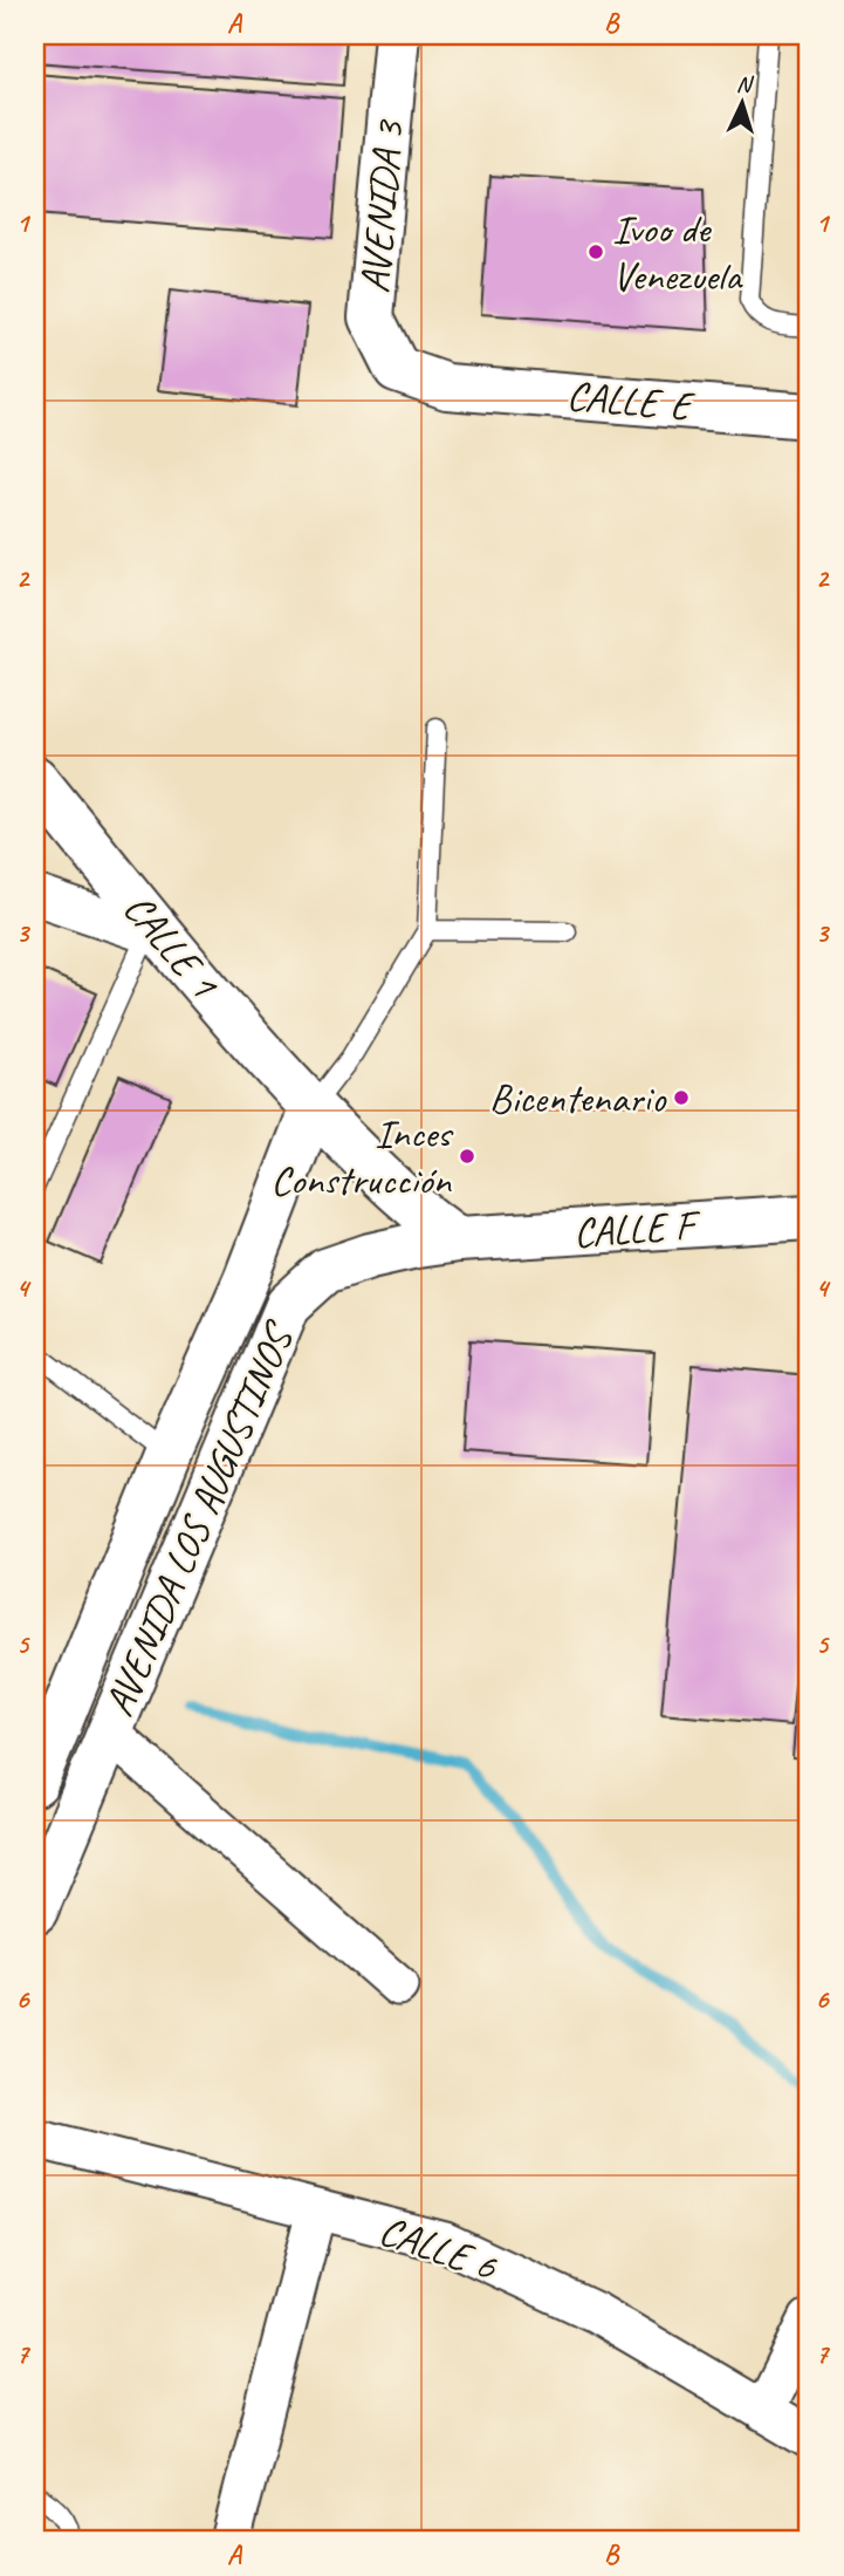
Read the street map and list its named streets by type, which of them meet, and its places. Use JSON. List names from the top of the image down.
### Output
{
  "streets": {
    "main road": [
      "AVENIDA 3",
      "CALLE E",
      "CALLE 1",
      "CALLE F",
      "AVENIDA LOS AUGUSTINOS"
    ],
    "street": ["CALLE 6"]
  },
  "crossings": [
    ["AVENIDA 3", "CALLE E"],
    ["CALLE 1", "CALLE F"],
    ["CALLE 1", "AVENIDA LOS AUGUSTINOS"],
    ["CALLE F", "AVENIDA LOS AUGUSTINOS"]
  ],
  "places": ["Ivoo de Venezuela", "Bicentenario", "Inces Construcción"],
  "north": "top",
  "grid": {
    "columns": ["A", "B"],
    "rows": [
      "1",
      "2",
      "3",
      "4",
      "5",
      "6",
      "7"
    ]
  }
}
